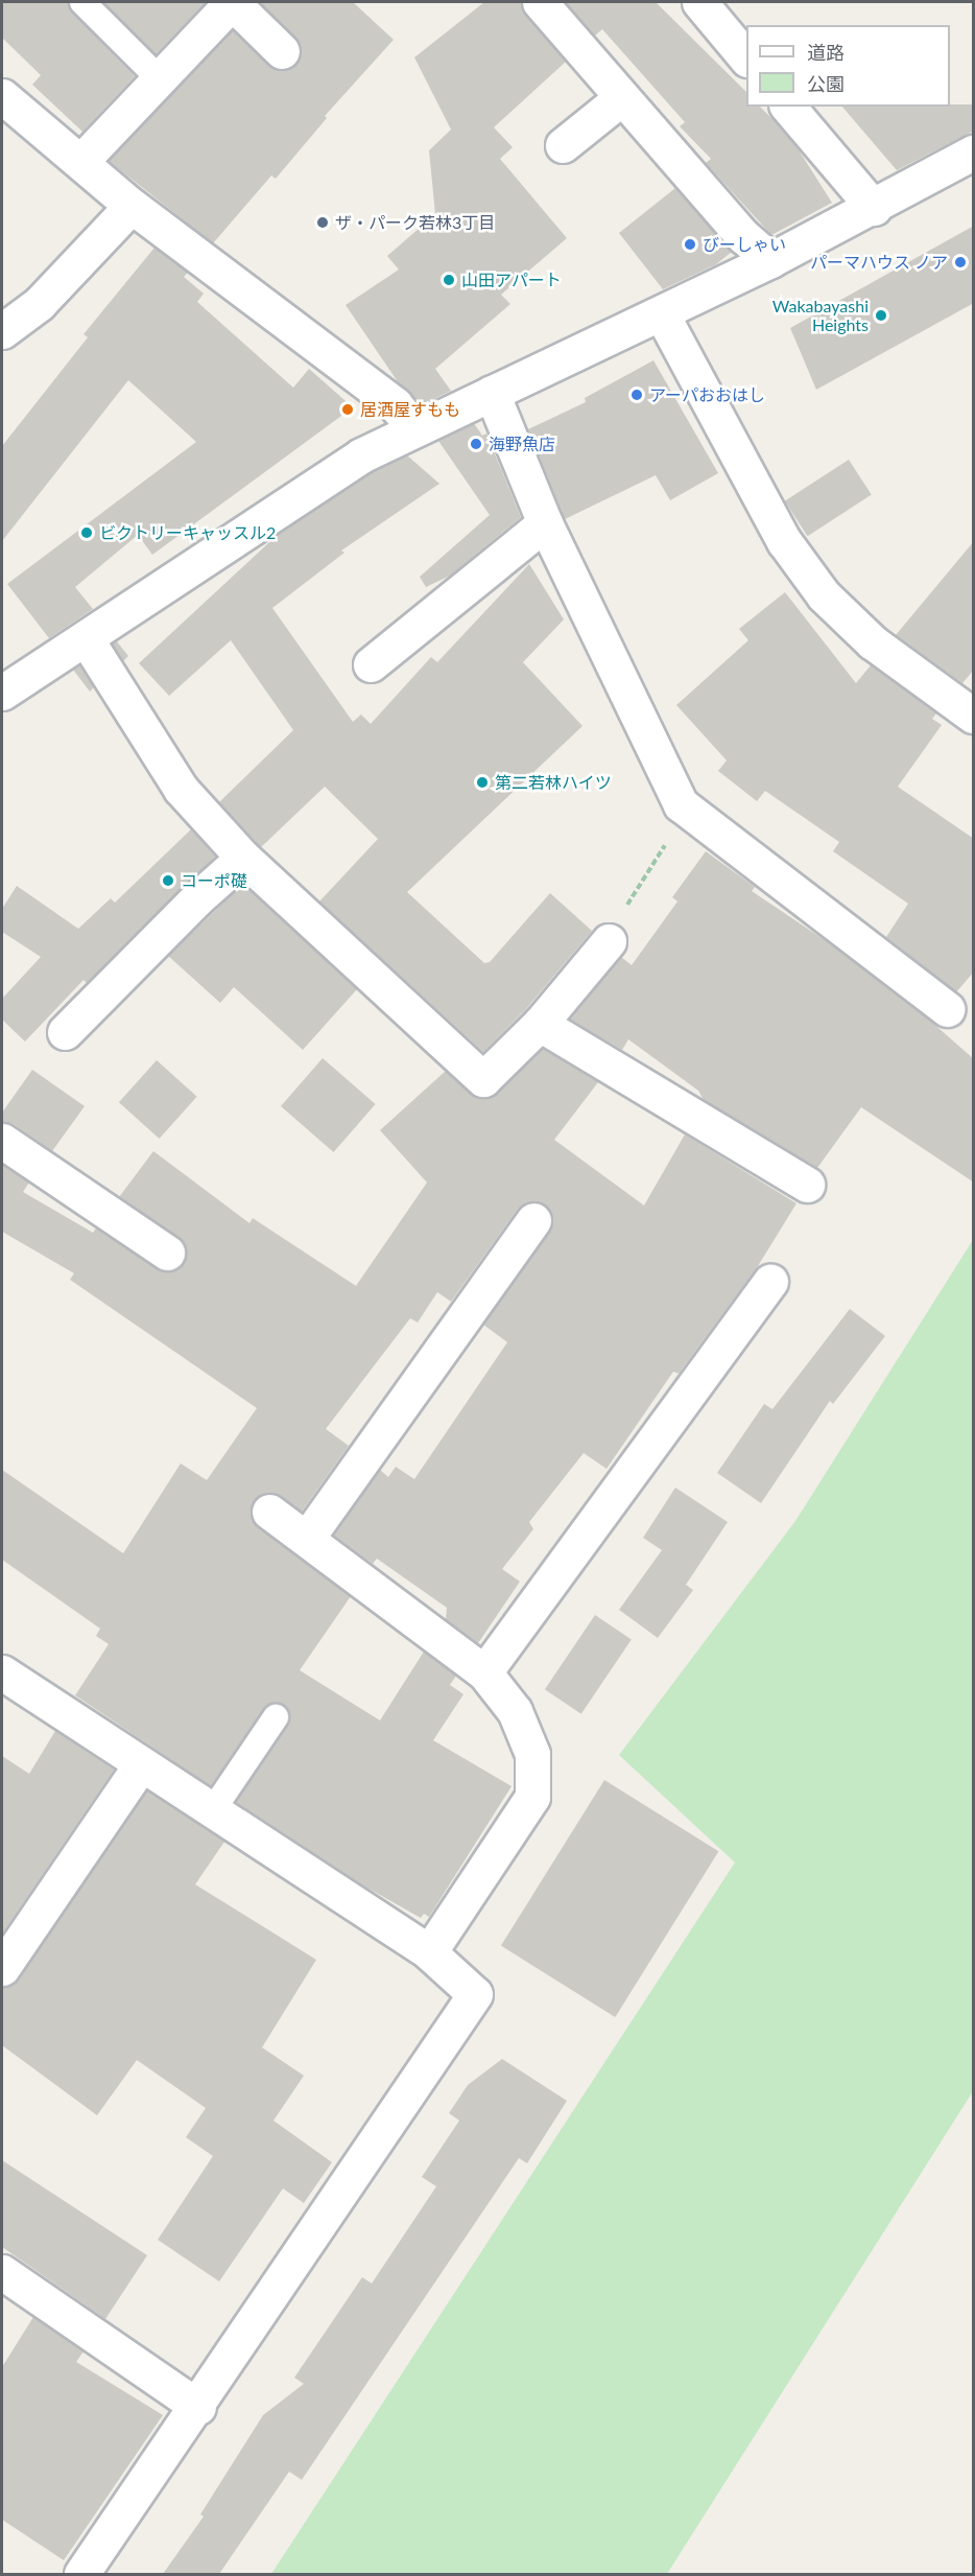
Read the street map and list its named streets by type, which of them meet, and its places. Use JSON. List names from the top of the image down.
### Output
{
  "places": [
    "ザ・パーク若林3丁目",
    "びーしゃい",
    "パーマハウス ノア",
    "山田アパート",
    "Wakabayashi Heights",
    "アーパおおはし",
    "居酒屋すもも",
    "海野魚店",
    "ビクトリーキャッスル2",
    "第二若林ハイツ",
    "コーポ礎"
  ],
  "legend": ["道路", "公園"]
}
